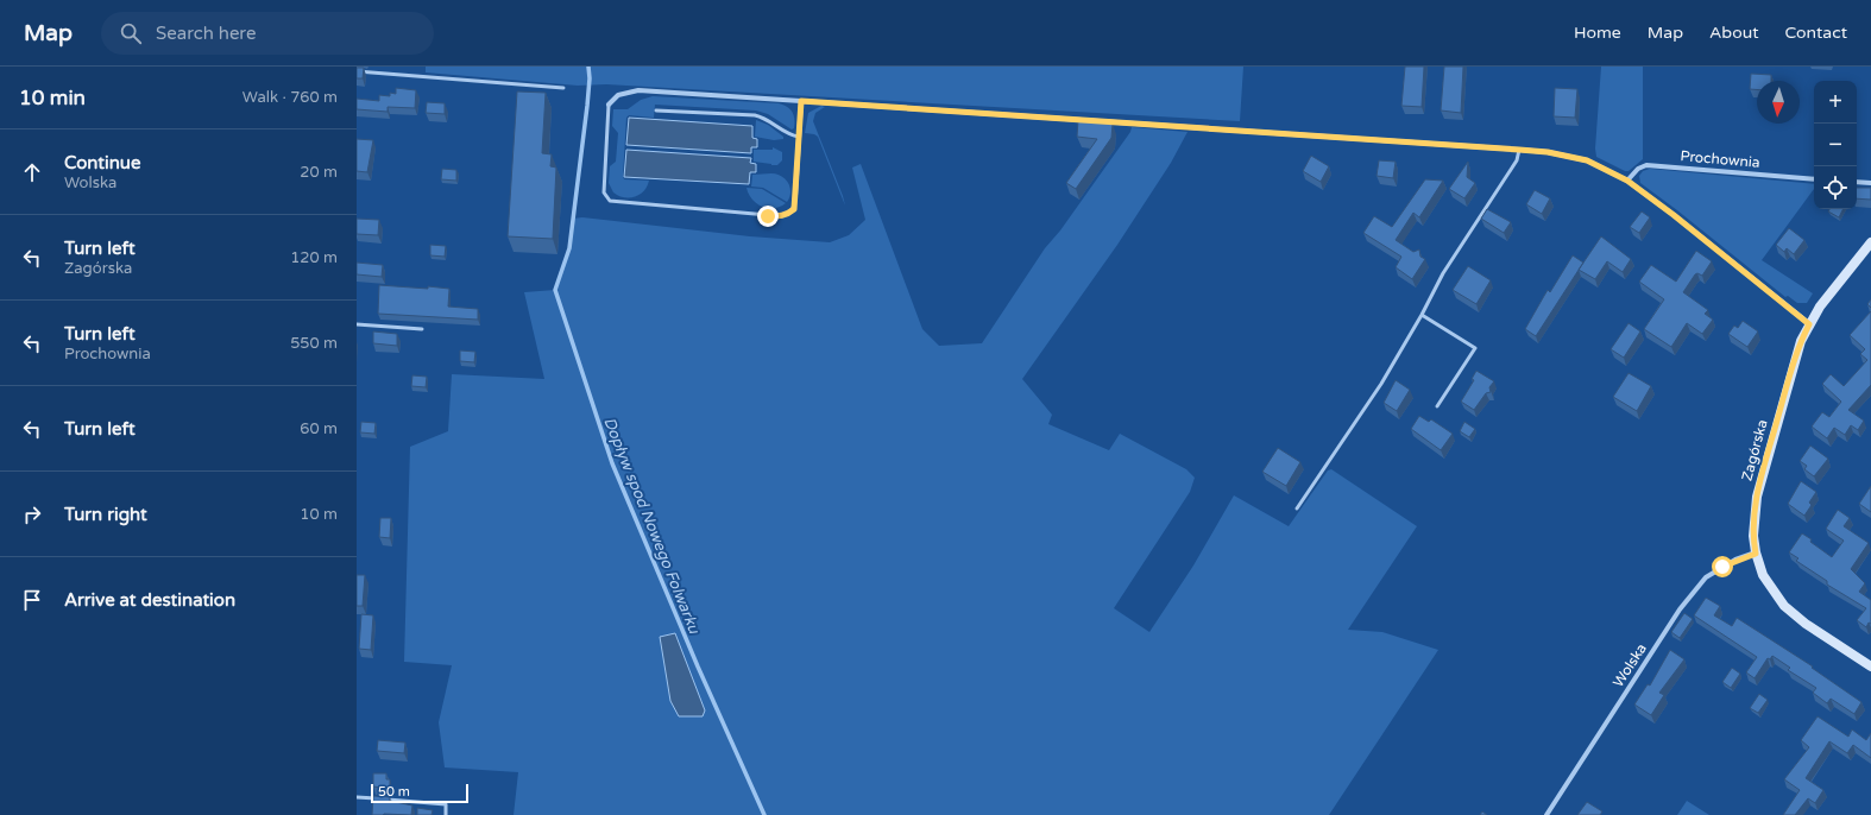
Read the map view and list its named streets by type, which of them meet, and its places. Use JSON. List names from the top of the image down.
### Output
{
  "streets": {
    "street": ["Prochownia", "Zagórska", "Wolska"]
  },
  "crossings": [
    ["Zagórska", "Wolska"]
  ],
  "water": ["Dopływ spod Nowego Folwarku"],
  "scale_bar": "50 m",
  "north": "bottom",
  "page": {
    "header": "Map",
    "search": "Search here",
    "nav": [
      "Home",
      "Map",
      "About",
      "Contact"
    ],
    "heading": ["10 min", "Walk · 760 m"],
    "map_buttons": ["+", "−"],
    "list": [
      ["Continue", "Wolska", "20 m"],
      ["Turn left", "Zagórska", "120 m"],
      ["Turn left", "Prochownia", "550 m"],
      ["Turn left", "60 m"],
      ["Turn right", "10 m"],
      "Arrive at destination"
    ],
    "scale": "50 m"
  }
}
